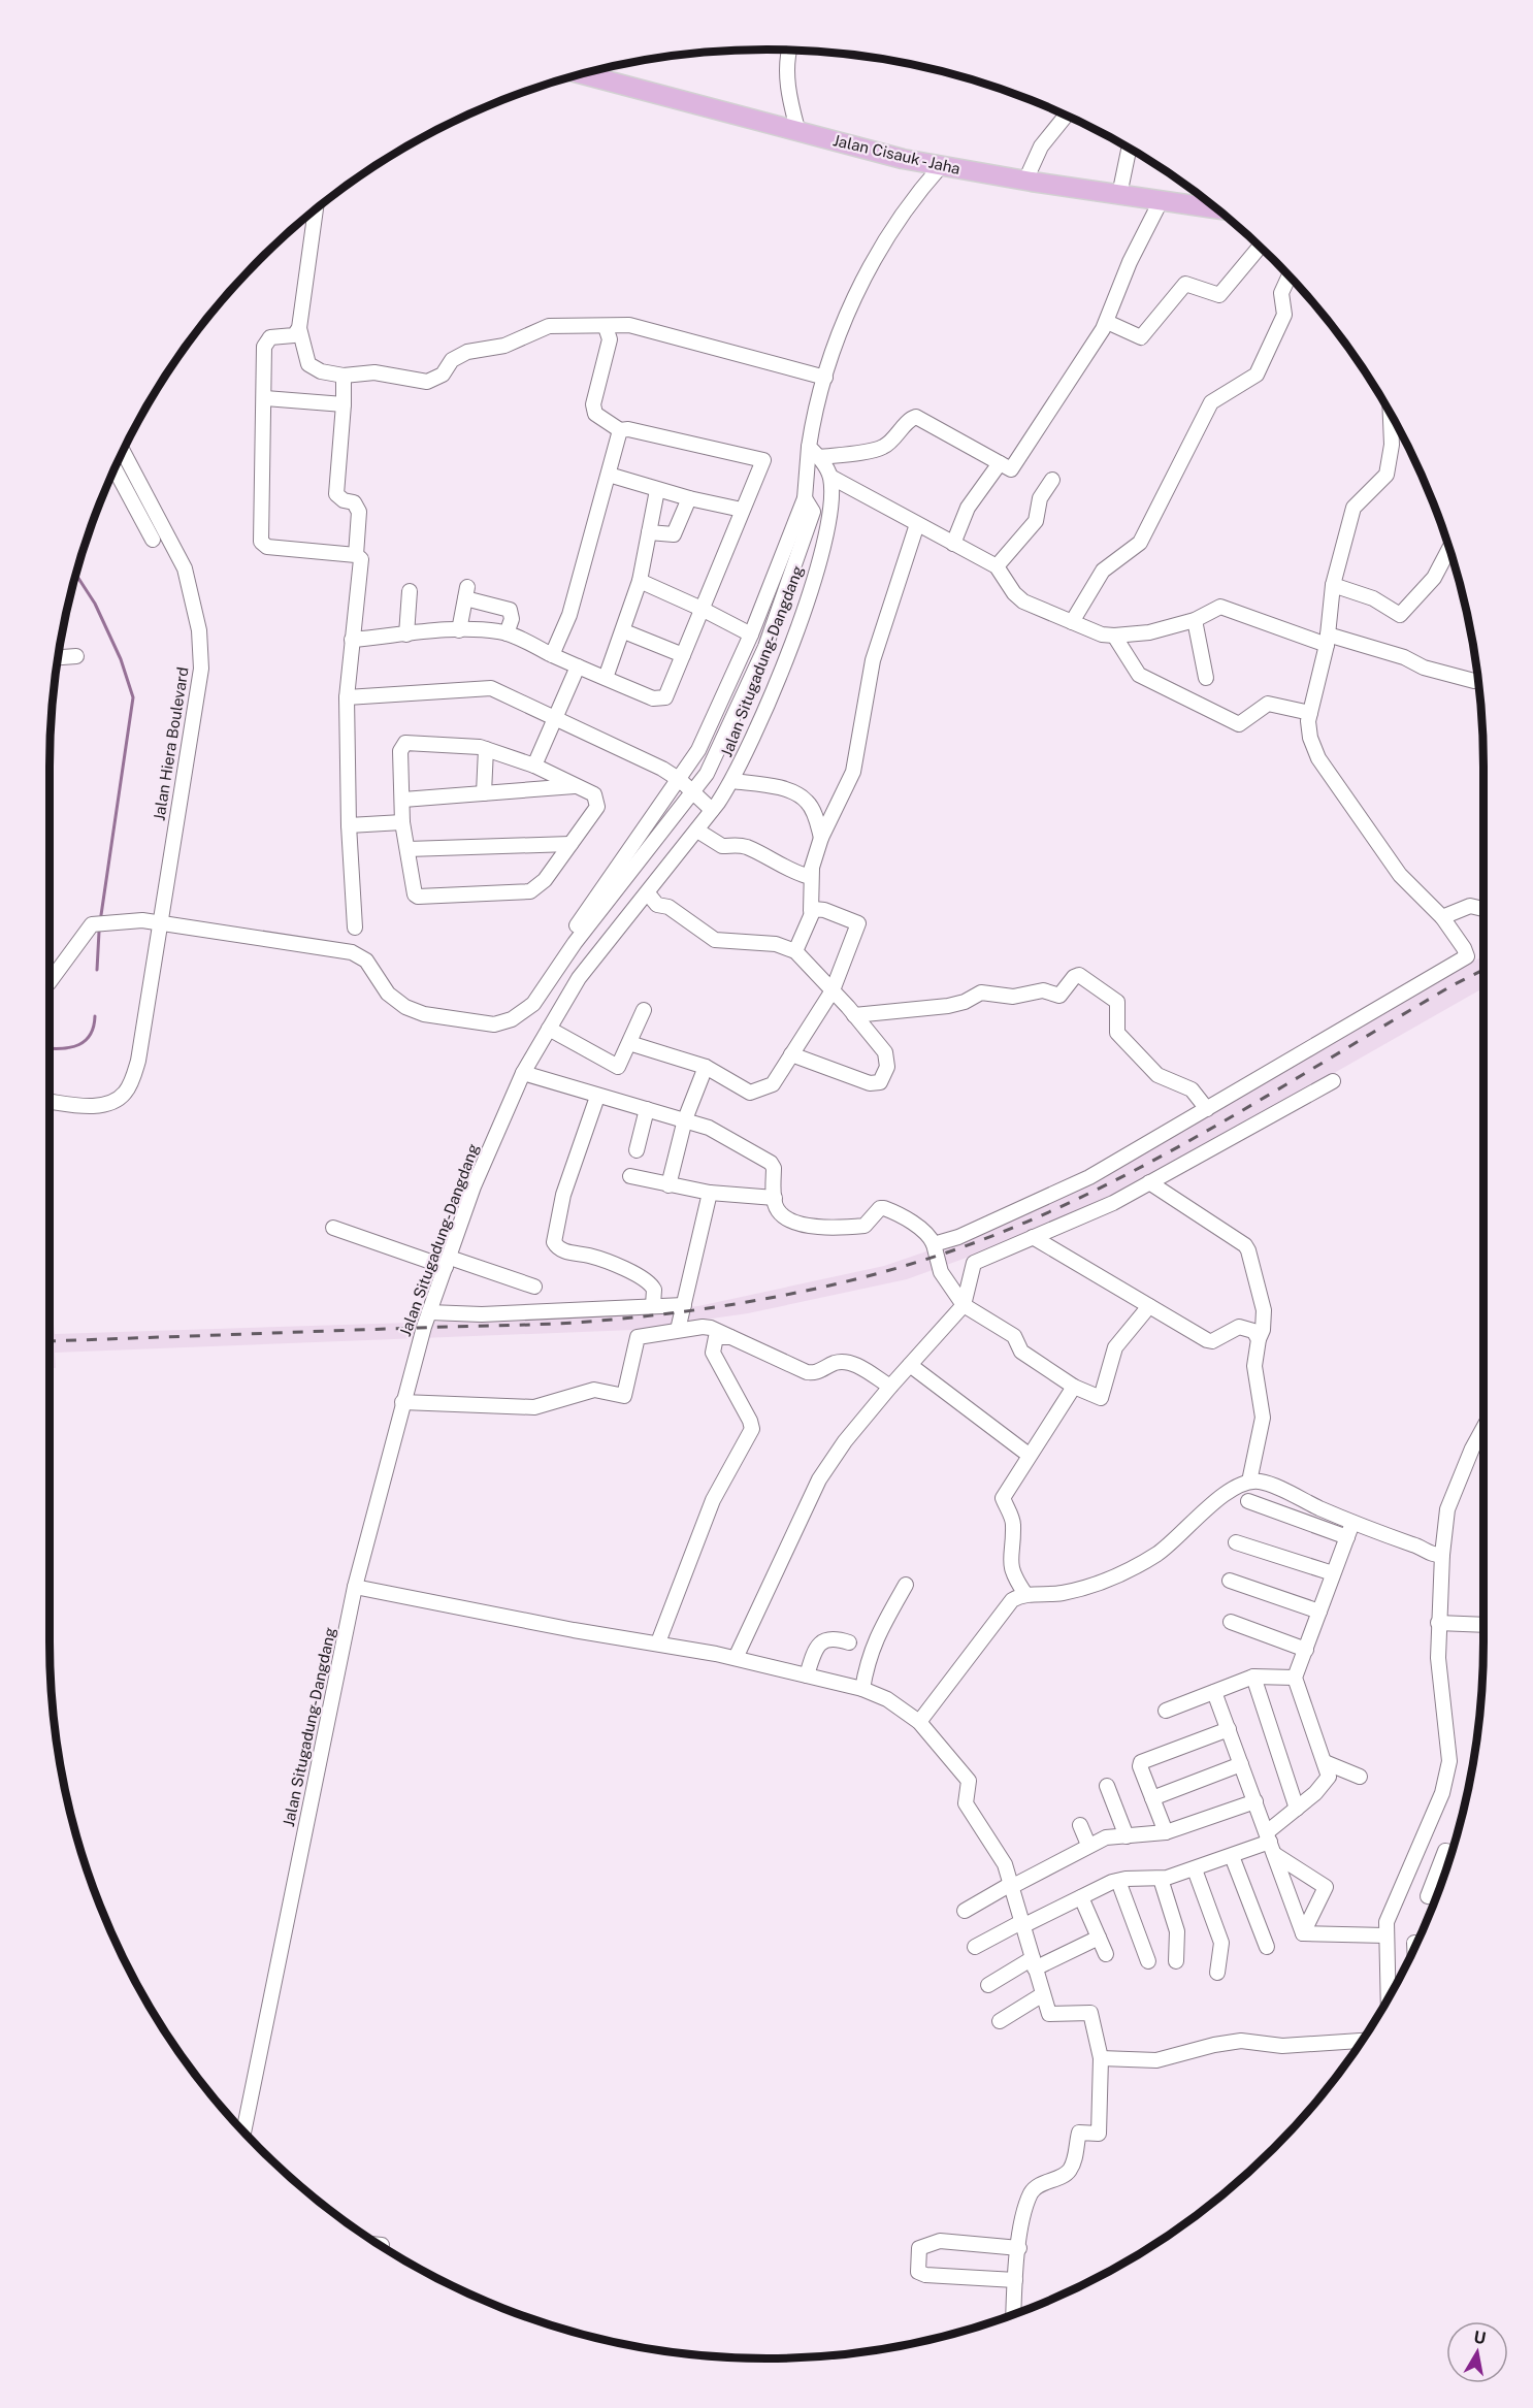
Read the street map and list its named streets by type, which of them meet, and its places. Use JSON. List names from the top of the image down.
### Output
{
  "streets": {
    "main road": ["Jalan Cisauk - Jaha"],
    "street": ["Jalan Situgadung-Dangdang", "Jalan Hiera Boulevard"]
  },
  "north": "top"
}
